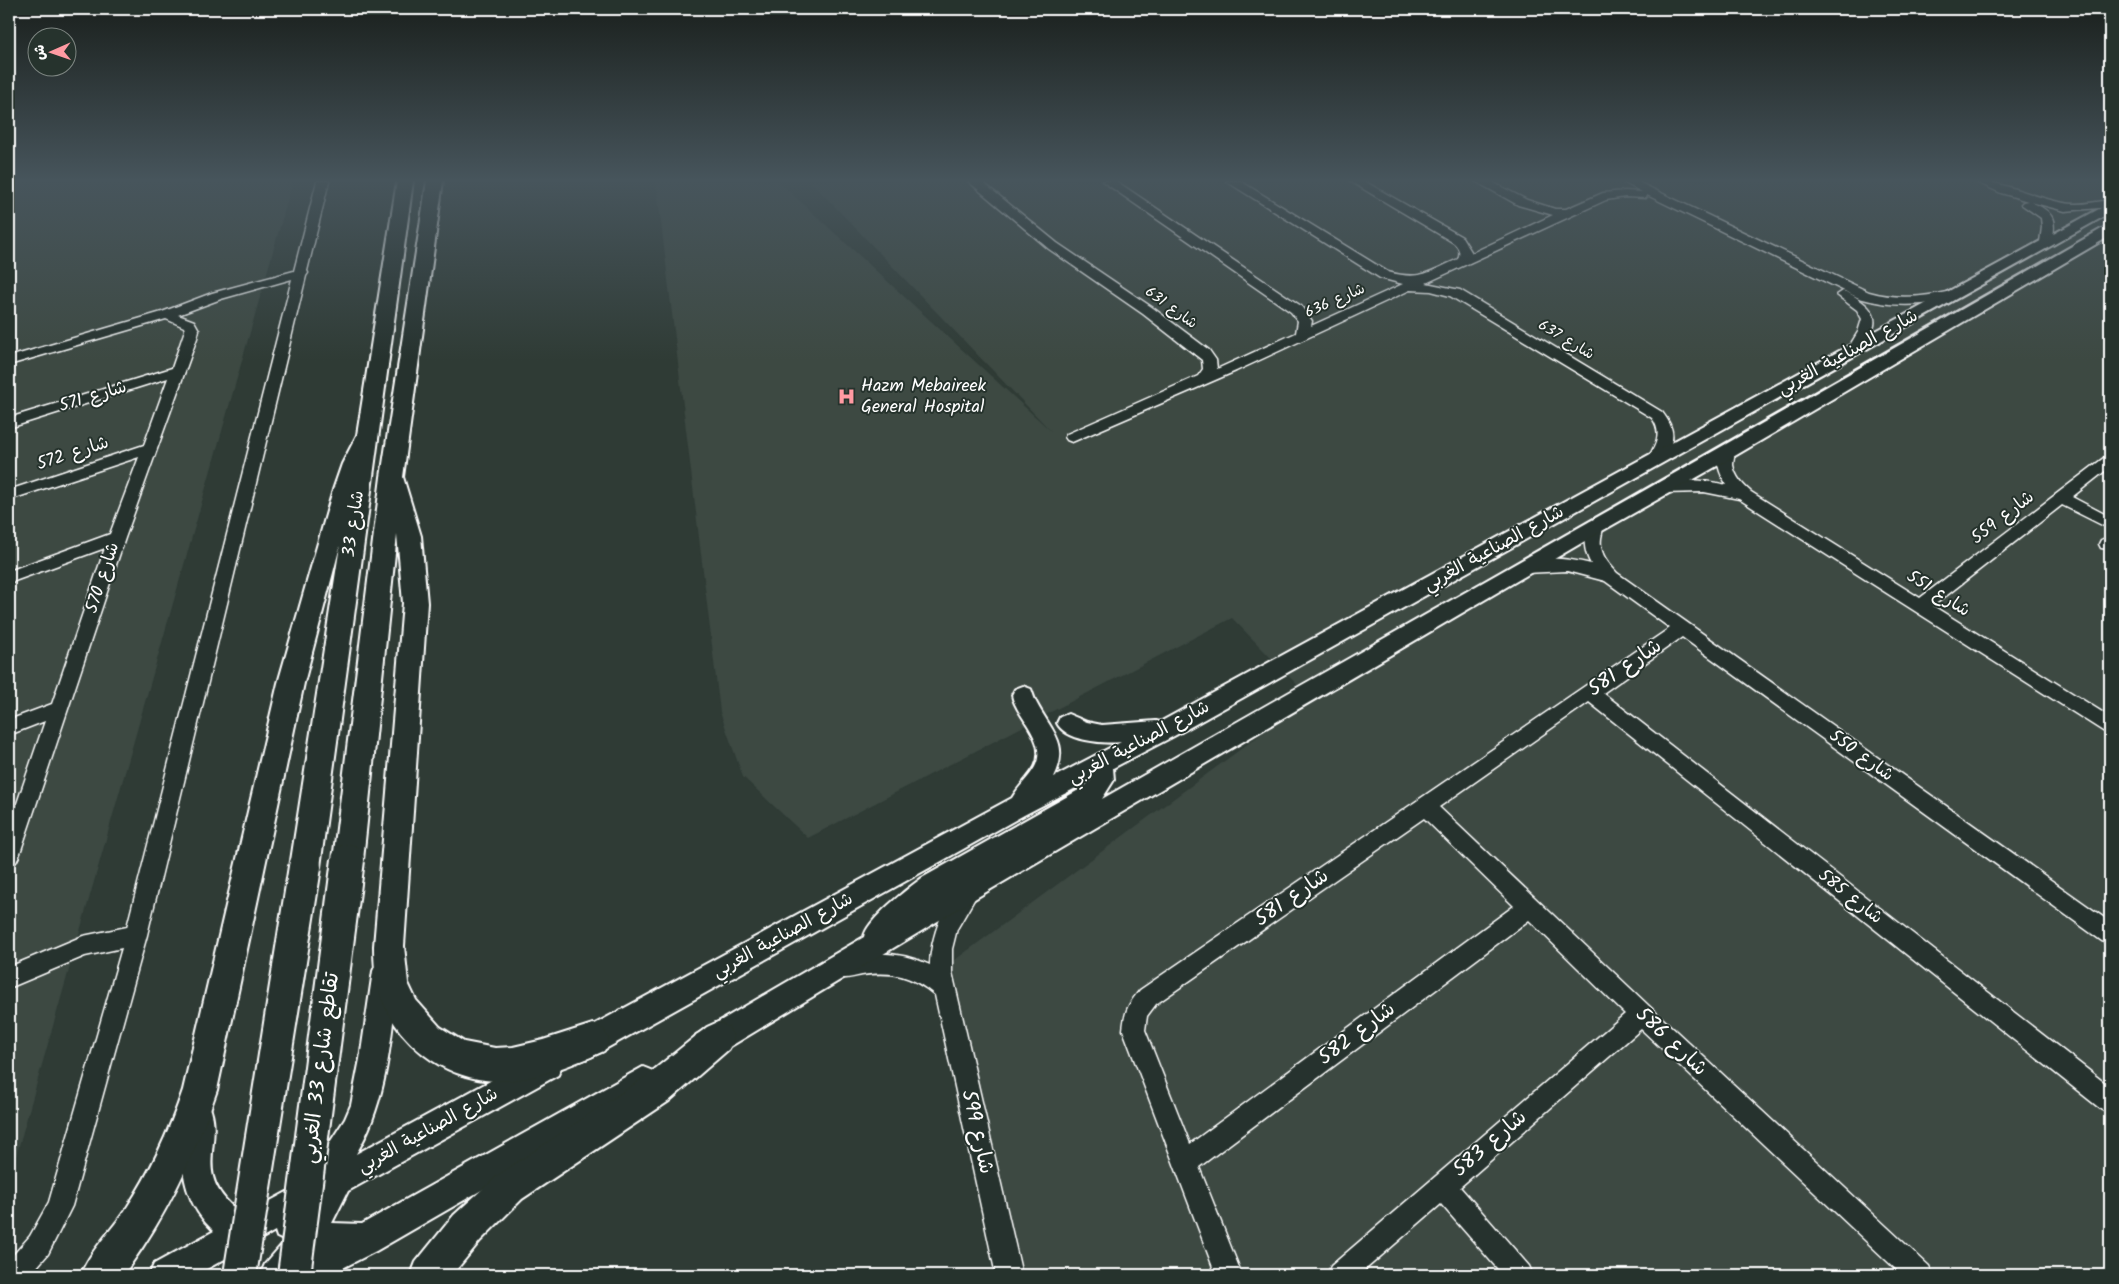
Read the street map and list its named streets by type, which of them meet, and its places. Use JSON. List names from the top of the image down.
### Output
{
  "streets": {
    "highway": ["شارع 33", "تقاطع شارع 33 الغربي"],
    "main road": ["شارع الصناعية الغربي"],
    "street": [
      "شارع 636",
      "شارع 631",
      "شارع 637",
      "شارع 571",
      "شارع 572",
      "شارع 559",
      "شارع 570",
      "شارع 551",
      "شارع 581",
      "شارع 550",
      "شارع 585",
      "شارع 582",
      "شارع 586",
      "شارع 599",
      "شارع 583"
    ]
  },
  "crossings": [
    ["شارع 636", "شارع 631"],
    ["شارع 636", "شارع 637"],
    ["شارع 637", "شارع الصناعية الغربي"],
    ["شارع الصناعية الغربي", "شارع 551"],
    ["شارع الصناعية الغربي", "شارع 550"],
    ["شارع الصناعية الغربي", "تقاطع شارع 33 الغربي"],
    ["شارع الصناعية الغربي", "شارع 599"],
    ["شارع 571", "شارع 570"],
    ["شارع 572", "شارع 570"],
    ["شارع 559", "شارع 551"],
    ["شارع 33", "تقاطع شارع 33 الغربي"],
    ["شارع 581", "شارع 550"],
    ["شارع 581", "شارع 585"],
    ["شارع 581", "شارع 582"],
    ["شارع 581", "شارع 586"],
    ["شارع 582", "شارع 586"],
    ["شارع 586", "شارع 583"]
  ],
  "places": {
    "hospital": ["Hazm Mebaireek General Hospital"]
  },
  "north": "left"
}
